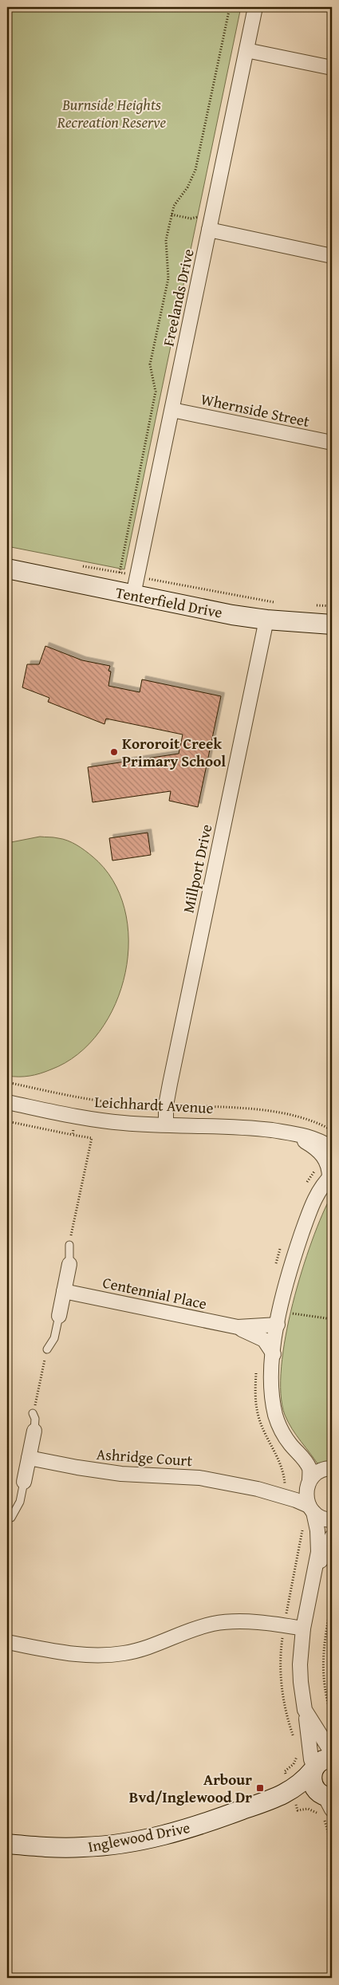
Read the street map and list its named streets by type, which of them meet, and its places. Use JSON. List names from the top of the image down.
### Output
{
  "streets": {
    "street": [
      "Freelands Drive",
      "Whernside Street",
      "Tenterfield Drive",
      "Millport Drive",
      "Leichhardt Avenue",
      "Centennial Place",
      "Ashridge Court",
      "Inglewood Drive"
    ]
  },
  "crossings": [
    ["Freelands Drive", "Whernside Street"],
    ["Freelands Drive", "Tenterfield Drive"],
    ["Tenterfield Drive", "Millport Drive"],
    ["Millport Drive", "Leichhardt Avenue"]
  ],
  "parks": ["Burnside Heights Recreation Reserve"],
  "places": {
    "other": ["Kororoit Creek Primary School"],
    "transit": ["Arbour Bvd/Inglewood Dr"]
  }
}
